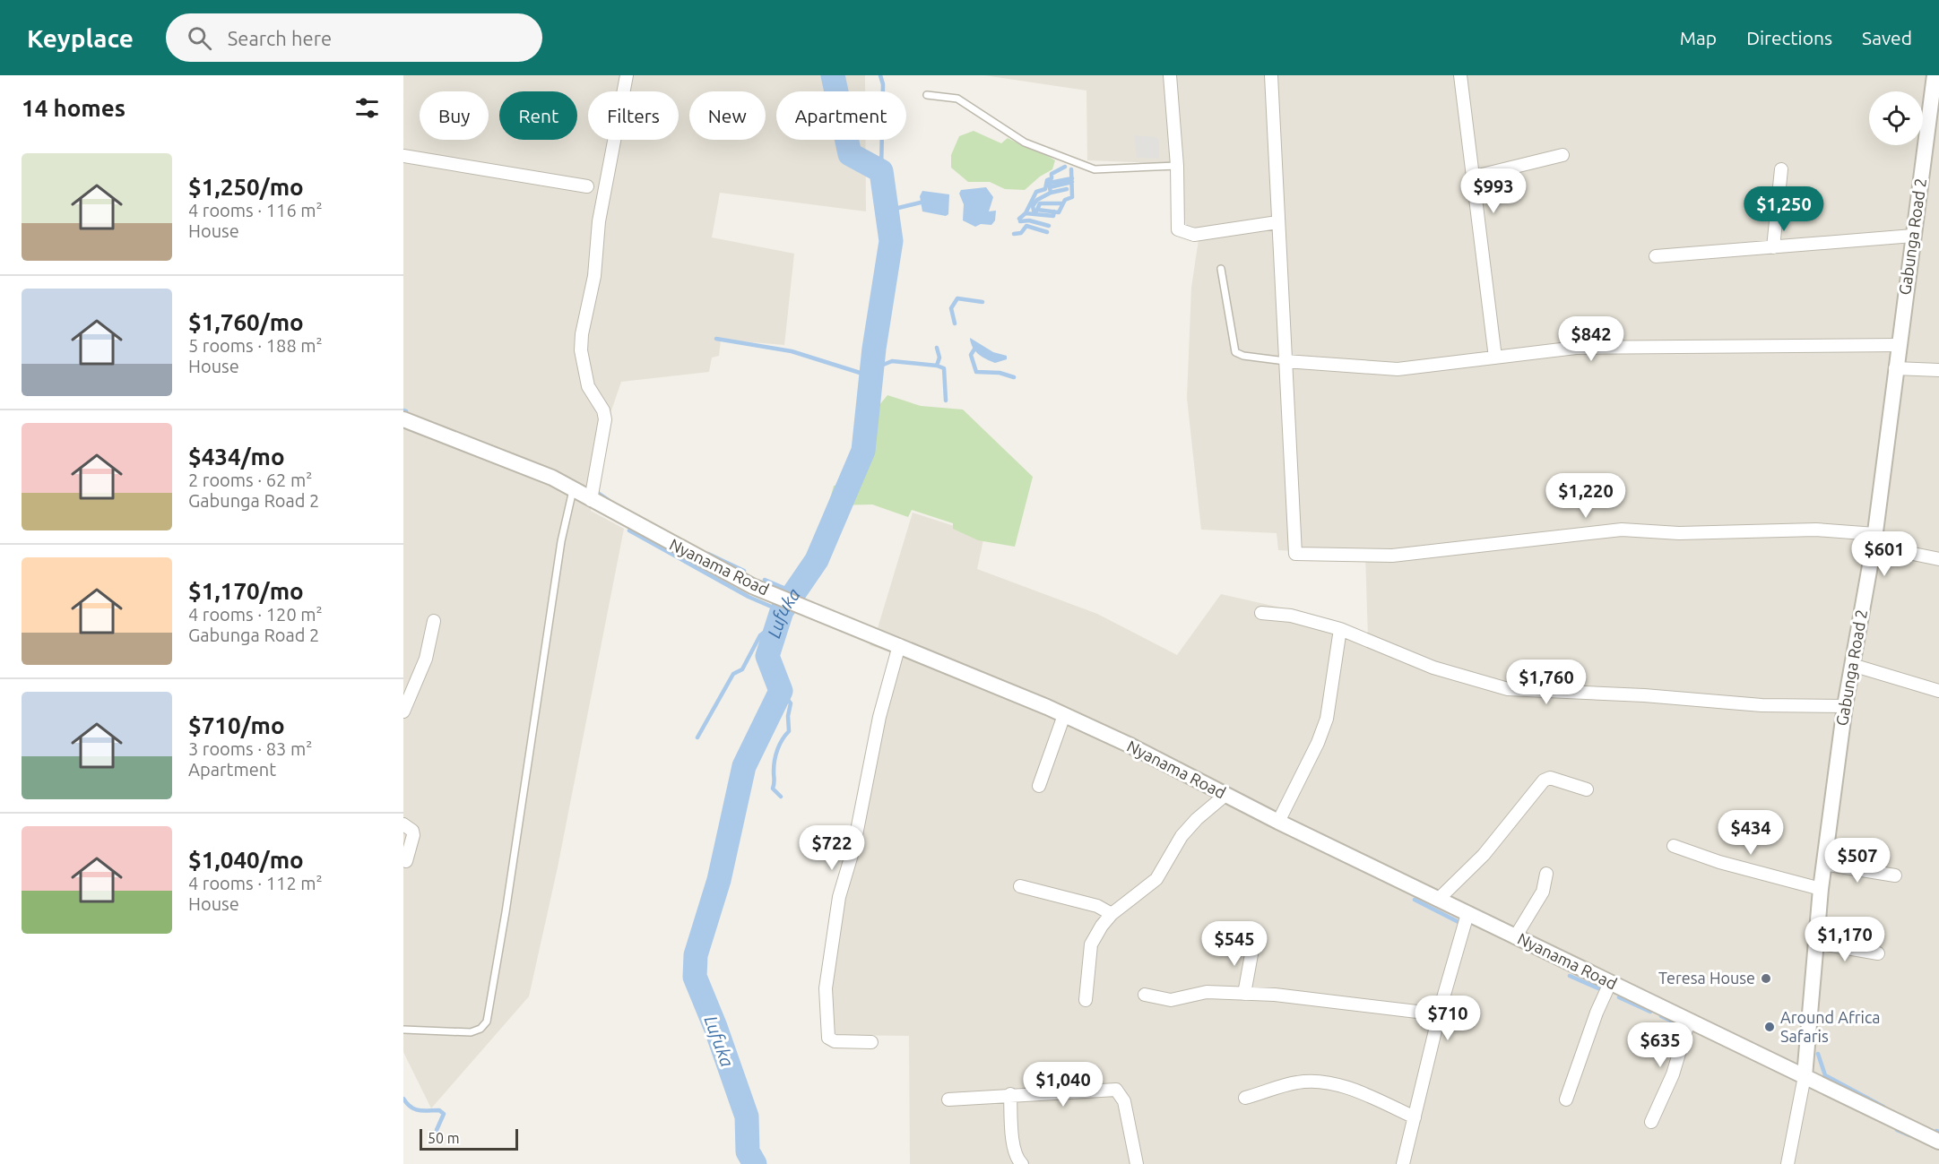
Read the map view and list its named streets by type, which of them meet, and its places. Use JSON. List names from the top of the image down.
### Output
{
  "streets": {
    "street": ["Gabunga Road 2", "Nyanama Road"]
  },
  "crossings": [
    ["Gabunga Road 2", "Nyanama Road"]
  ],
  "water": ["Lufuka"],
  "places": ["Teresa House", "Around Africa Safaris"],
  "scale_bar": "50 m",
  "page": {
    "header": "Keyplace",
    "search": "Search here",
    "nav": ["Map", "Directions", "Saved"],
    "heading": "14 homes",
    "chip": [
      "Buy",
      "Rent",
      "Filters",
      "New",
      "Apartment"
    ],
    "list": [
      {
        "name": "$1,250/mo",
        "note": "4 rooms · 116 m² · House"
      },
      {
        "name": "$1,760/mo",
        "note": "5 rooms · 188 m² · House"
      },
      {
        "name": "$434/mo",
        "note": "2 rooms · 62 m² · Gabunga Road 2"
      },
      {
        "name": "$1,170/mo",
        "note": "4 rooms · 120 m² · Gabunga Road 2"
      },
      {
        "name": "$710/mo",
        "note": "3 rooms · 83 m² · Apartment"
      },
      {
        "name": "$1,040/mo",
        "note": "4 rooms · 112 m² · House"
      }
    ],
    "price": [
      "$993",
      "$1,250",
      "$842",
      "$1,220",
      "$601",
      "$1,760",
      "$434",
      "$722",
      "$507",
      "$1,170",
      "$545",
      "$710",
      "$635",
      "$1,040"
    ],
    "scale": "50 m"
  }
}
